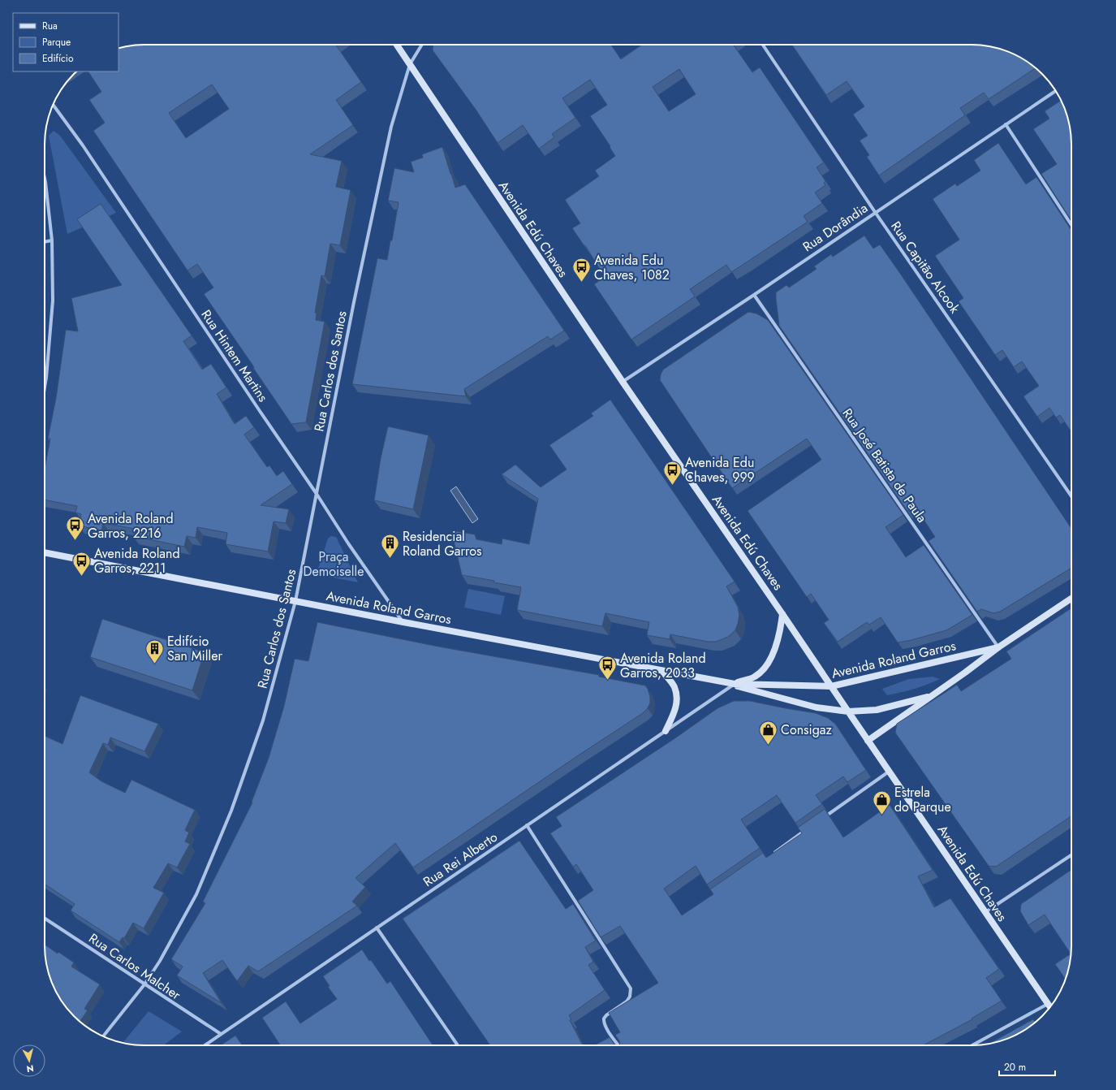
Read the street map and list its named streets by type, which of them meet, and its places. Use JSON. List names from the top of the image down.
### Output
{
  "streets": {
    "main road": ["Avenida Edú Chaves", "Avenida Roland Garros"],
    "street": [
      "Rua Dorândia",
      "Rua Capitão Alcook",
      "Rua Hintem Martins",
      "Rua Carlos dos Santos",
      "Rua José Batista de Paula",
      "Rua Rei Alberto",
      "Rua Carlos Malcher"
    ]
  },
  "crossings": [
    ["Rua Dorândia", "Avenida Edú Chaves"],
    ["Rua Dorândia", "Rua Capitão Alcook"],
    ["Rua Dorândia", "Rua José Batista de Paula"],
    ["Avenida Edú Chaves", "Rua Carlos dos Santos"],
    ["Avenida Edú Chaves", "Avenida Roland Garros"],
    ["Rua Hintem Martins", "Rua Carlos dos Santos"],
    ["Rua Hintem Martins", "Avenida Roland Garros"],
    ["Rua Carlos dos Santos", "Avenida Roland Garros"],
    ["Rua Carlos dos Santos", "Rua Carlos Malcher"],
    ["Rua José Batista de Paula", "Avenida Roland Garros"],
    ["Avenida Roland Garros", "Rua Rei Alberto"],
    ["Rua Rei Alberto", "Rua Carlos Malcher"]
  ],
  "parks": ["Praça Demoiselle"],
  "places": {
    "bus stop": [
      "Avenida Edu Chaves, 1082",
      "Avenida Edu Chaves, 999",
      "Avenida Roland Garros, 2216",
      "Avenida Roland Garros, 2211",
      "Avenida Roland Garros, 2033"
    ],
    "building": ["Residencial Roland Garros", "Edifício San Miller"],
    "shop": ["Consigaz", "Estrela do Parque"]
  },
  "legend": ["Rua", "Parque", "Edifício"],
  "scale_bar": "20 m",
  "north": "bottom"
}
